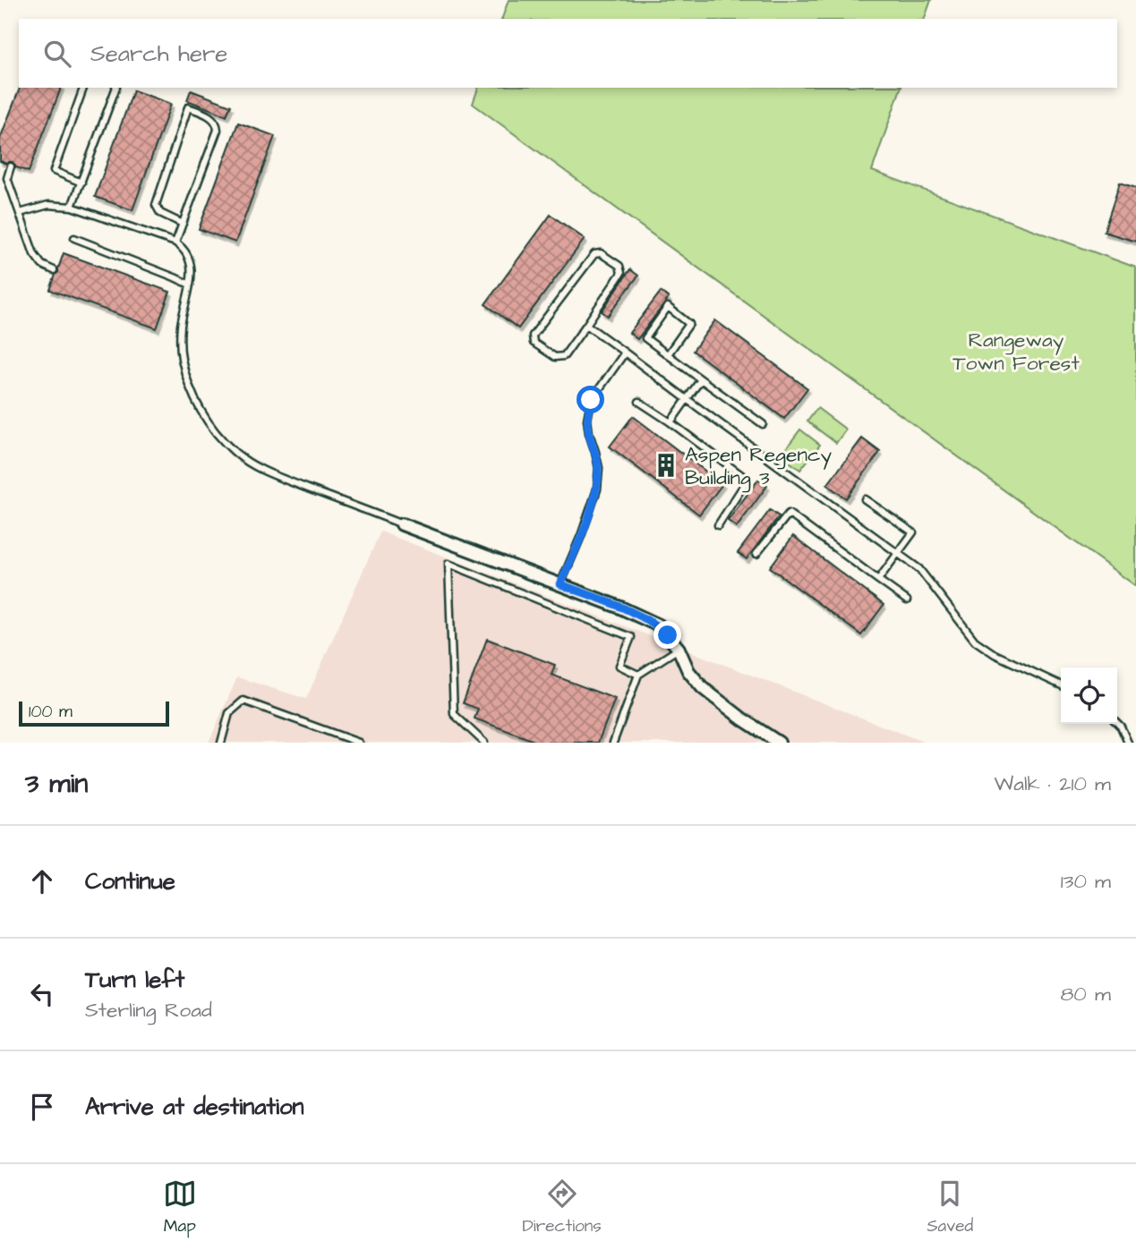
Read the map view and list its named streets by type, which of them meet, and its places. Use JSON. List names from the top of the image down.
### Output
{
  "parks": ["Rangeway Town Forest"],
  "places": {
    "building": ["Aspen Regency Building 3"]
  },
  "scale_bar": "100 m",
  "page": {
    "search": "Search here",
    "scale": "100 m",
    "heading": ["3 min", "Walk · 210 m"],
    "list": [
      ["Continue", "130 m"],
      ["Turn left", "Sterling Road", "80 m"],
      "Arrive at destination"
    ],
    "nav": ["Map", "Directions", "Saved"]
  }
}
